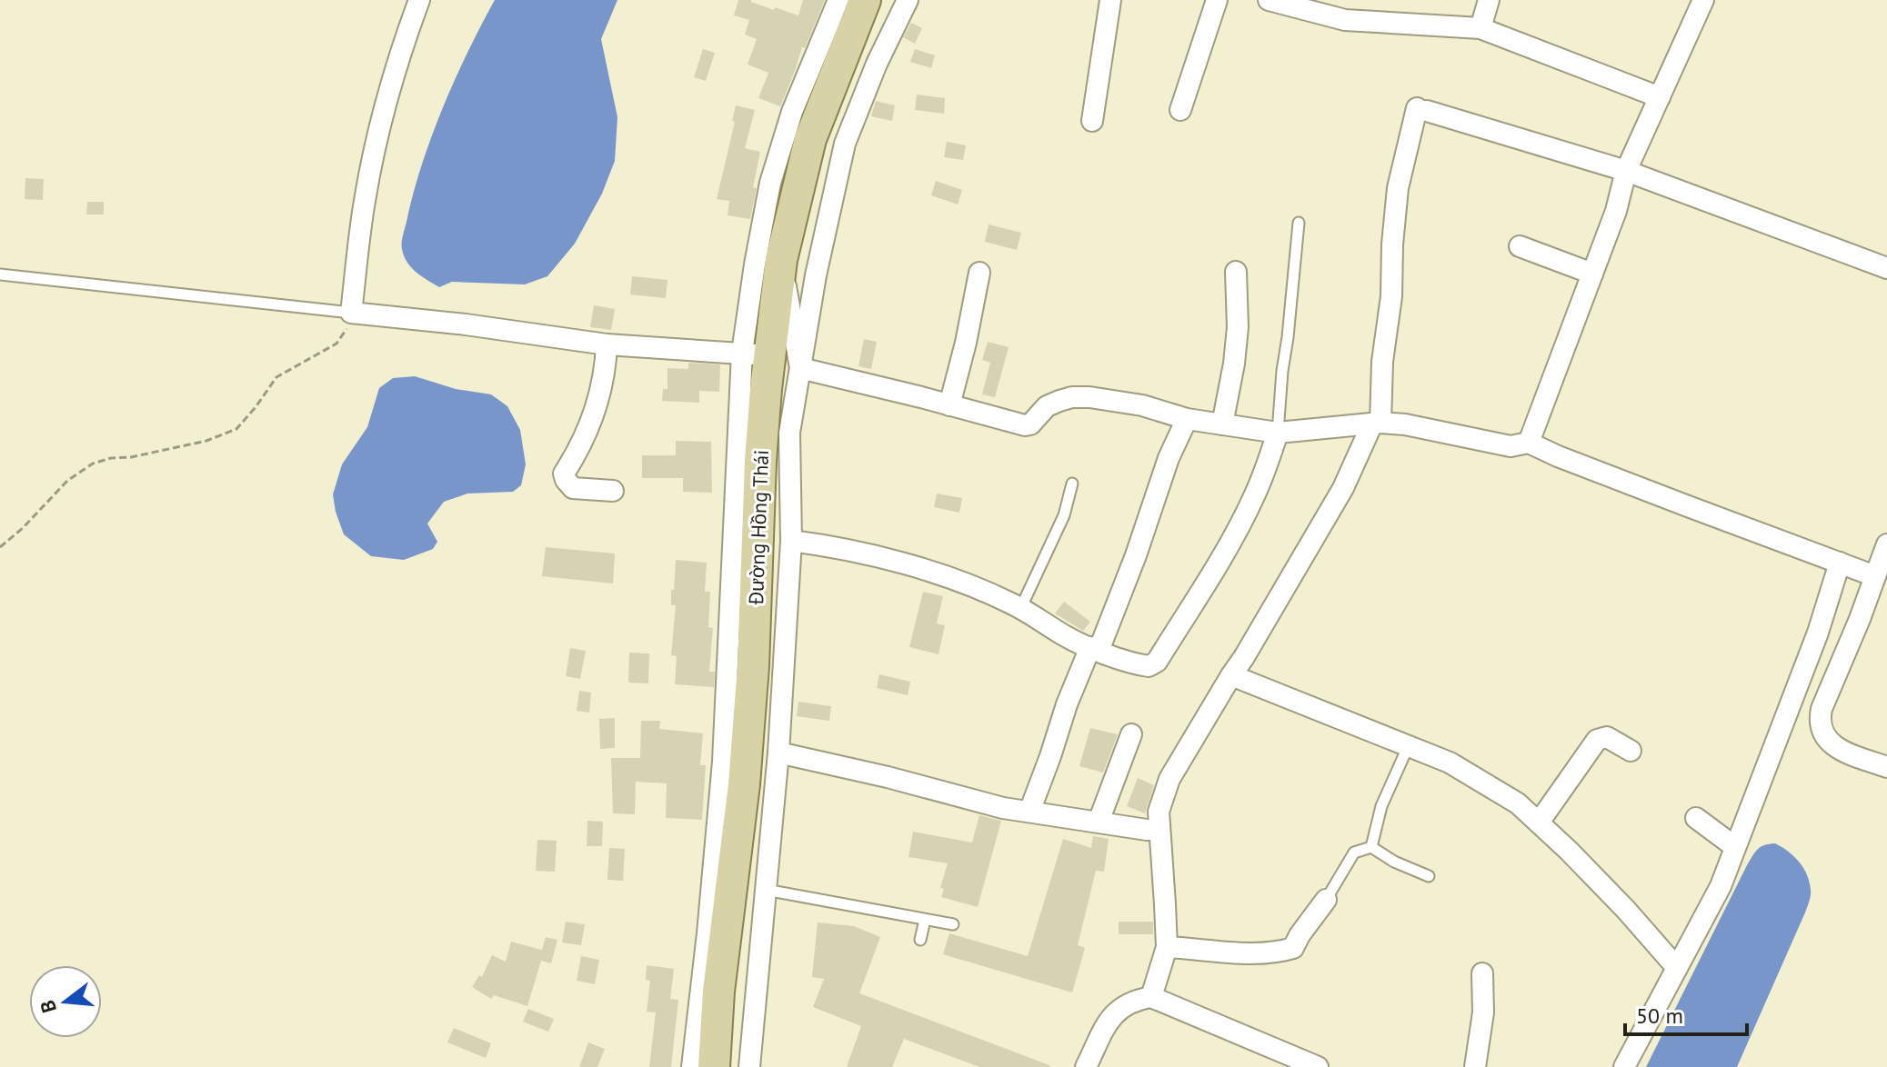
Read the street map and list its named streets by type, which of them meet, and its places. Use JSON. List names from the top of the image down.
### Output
{
  "streets": {
    "main road": ["Đường Hồng Thái"]
  },
  "scale_bar": "50 m",
  "north": "left"
}
